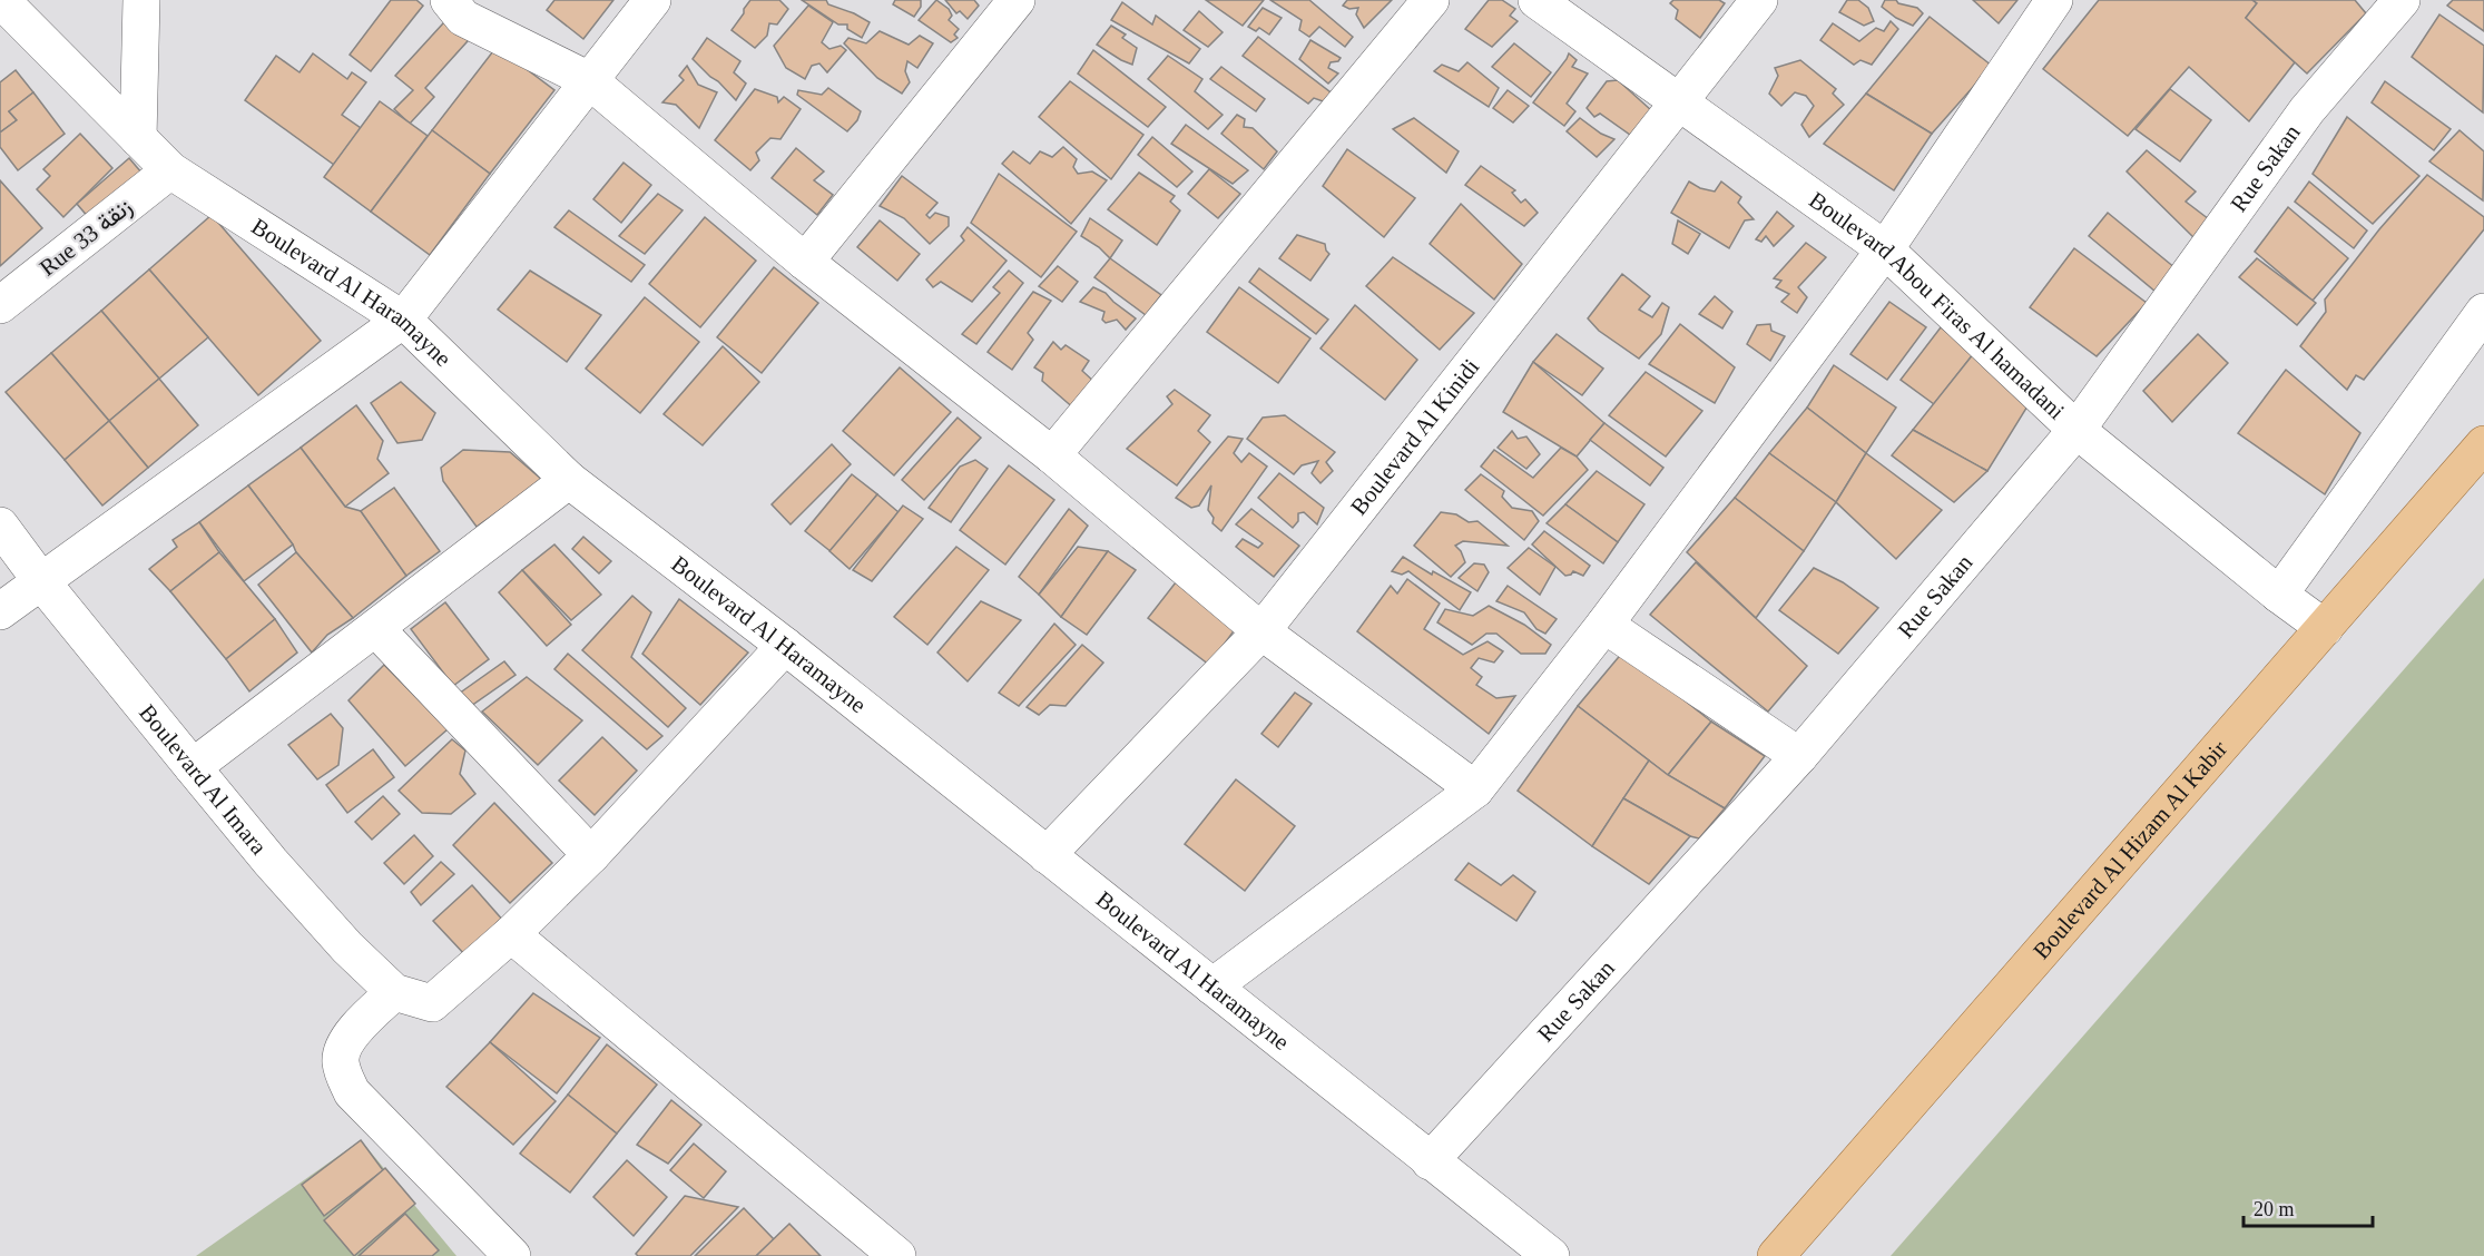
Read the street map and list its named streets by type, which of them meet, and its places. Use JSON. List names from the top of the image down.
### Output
{
  "streets": {
    "main road": ["Boulevard Al Hizam Al Kabir"],
    "street": [
      "Rue Sakan",
      "Rue 33 زنقة",
      "Boulevard Al Haramayne",
      "Boulevard Abou Firas Al hamadani",
      "Boulevard Al Kinidi",
      "Boulevard Al Imara"
    ]
  },
  "crossings": [
    ["Rue Sakan", "Boulevard Al Haramayne"],
    ["Rue Sakan", "Boulevard Abou Firas Al hamadani"],
    ["Rue 33 زنقة", "Boulevard Al Haramayne"],
    ["Boulevard Al Haramayne", "Boulevard Al Kinidi"],
    ["Boulevard Abou Firas Al hamadani", "Boulevard Al Kinidi"],
    ["Boulevard Abou Firas Al hamadani", "Boulevard Al Hizam Al Kabir"]
  ],
  "scale_bar": "20 m"
}
